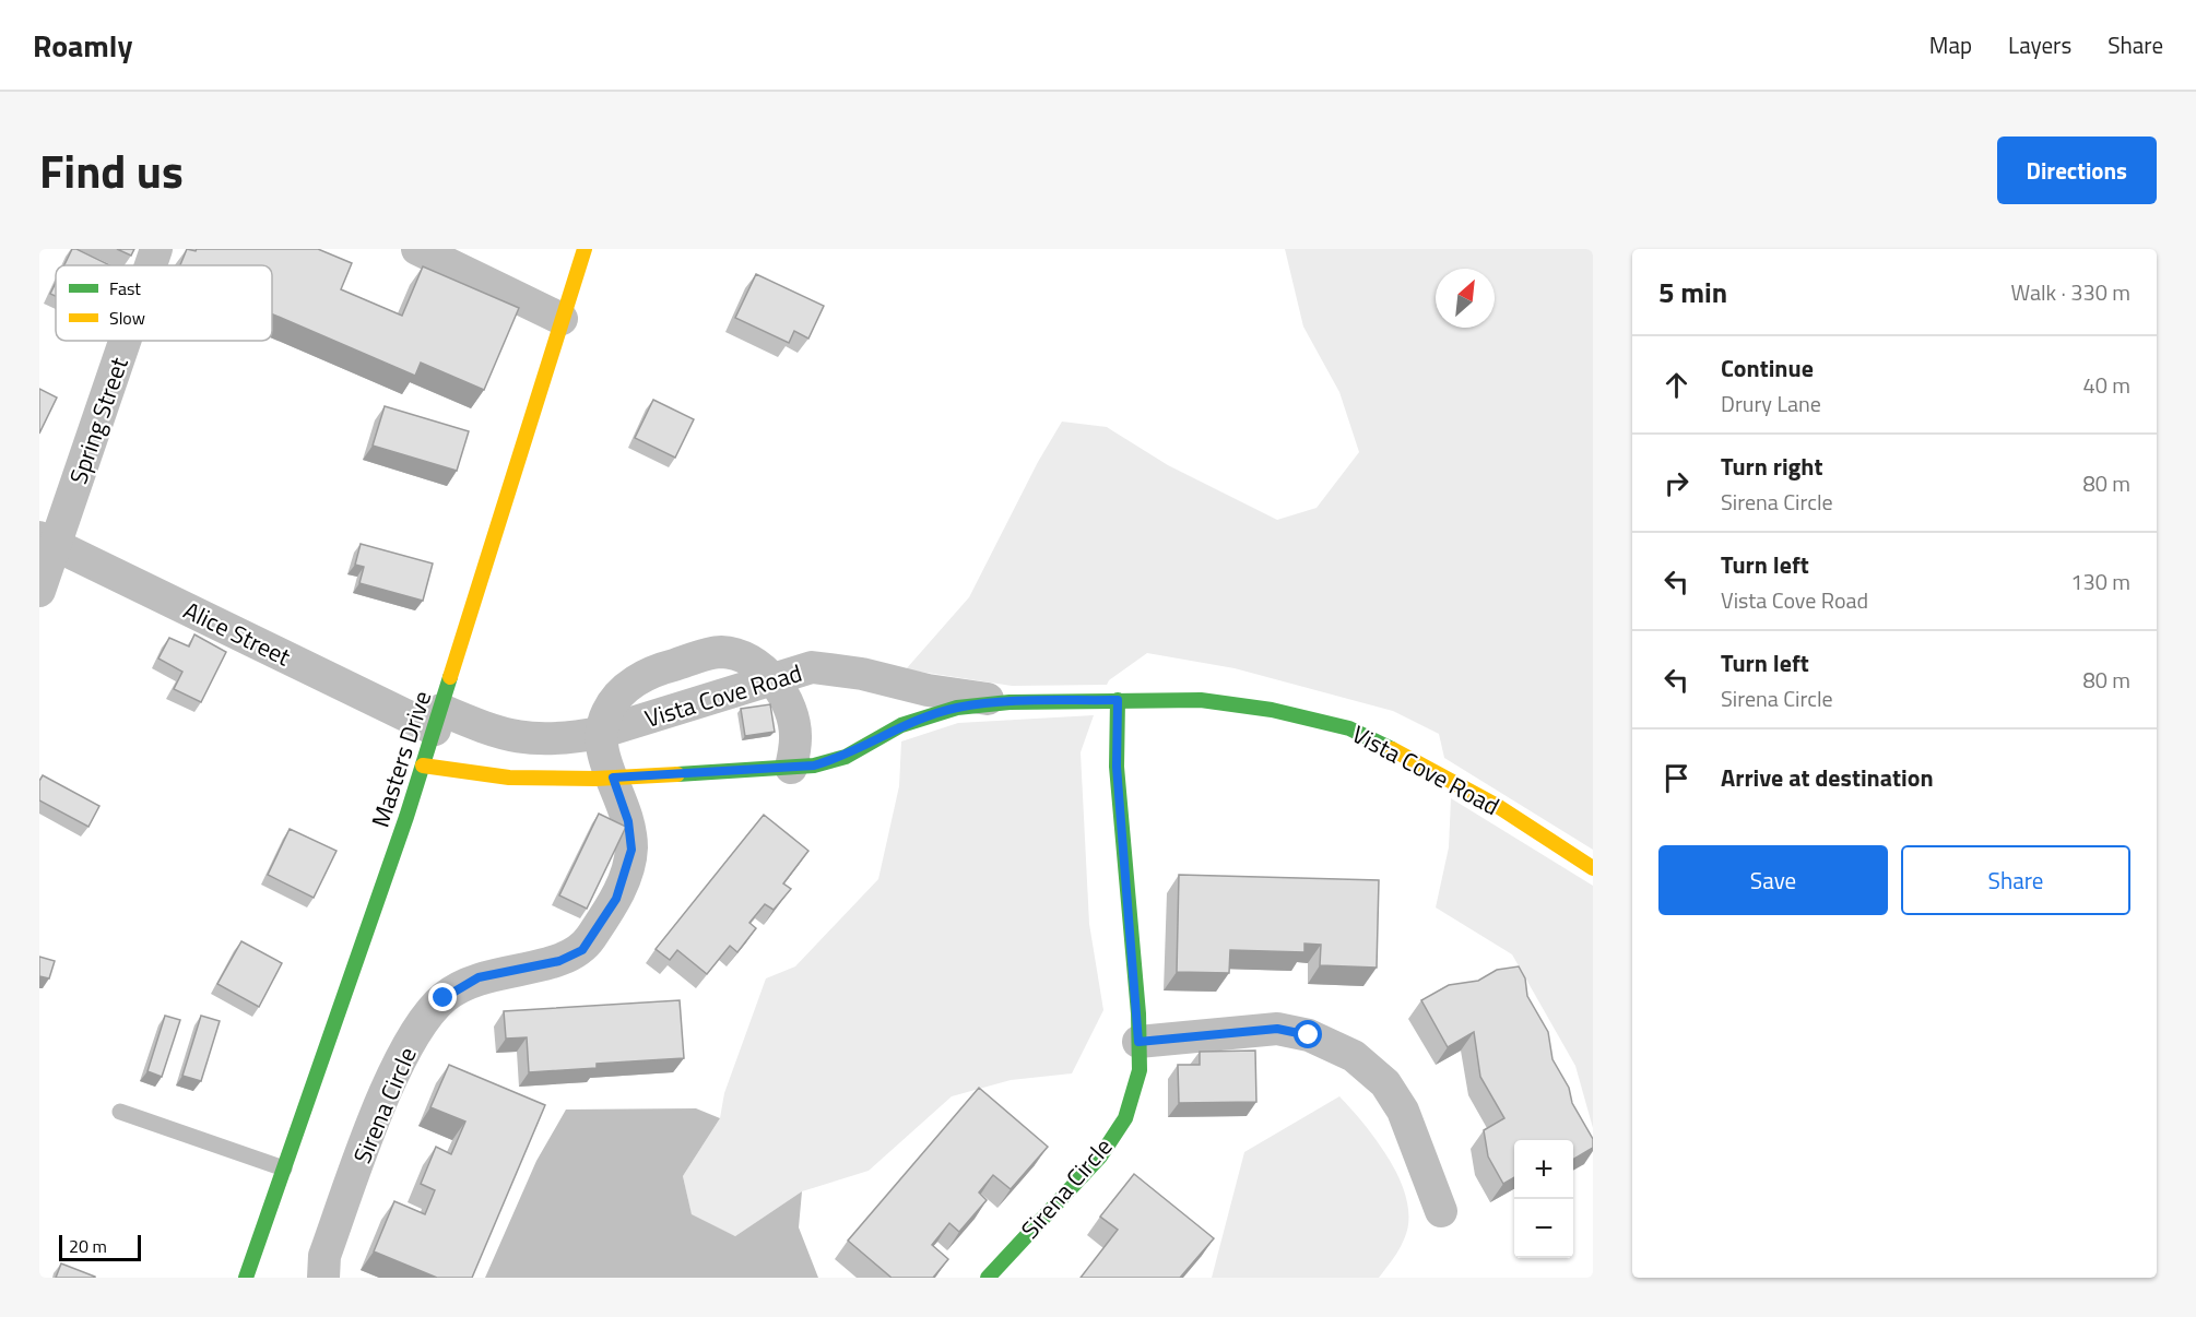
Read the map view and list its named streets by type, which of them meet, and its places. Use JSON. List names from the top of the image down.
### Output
{
  "streets": {
    "street": [
      "Spring Street",
      "Alice Street",
      "Vista Cove Road",
      "Masters Drive",
      "Sirena Circle"
    ]
  },
  "crossings": [
    ["Spring Street", "Alice Street"],
    ["Alice Street", "Vista Cove Road"],
    ["Alice Street", "Masters Drive"],
    ["Vista Cove Road", "Masters Drive"],
    ["Vista Cove Road", "Sirena Circle"]
  ],
  "legend": ["Fast", "Slow"],
  "scale_bar": "20 m",
  "north": "top right",
  "page": {
    "header": "Roamly",
    "nav": ["Map", "Layers", "Share"],
    "title": "Find us",
    "buttons": [
      "Directions",
      ["Save", "Share"]
    ],
    "heading": ["5 min", "Walk · 330 m"],
    "list": [
      ["Continue", "Drury Lane", "40 m"],
      ["Turn right", "Sirena Circle", "80 m"],
      ["Turn left", "Vista Cove Road", "130 m"],
      ["Turn left", "Sirena Circle", "80 m"],
      "Arrive at destination"
    ],
    "map_buttons": ["+", "−"],
    "scale": "20 m"
  }
}
